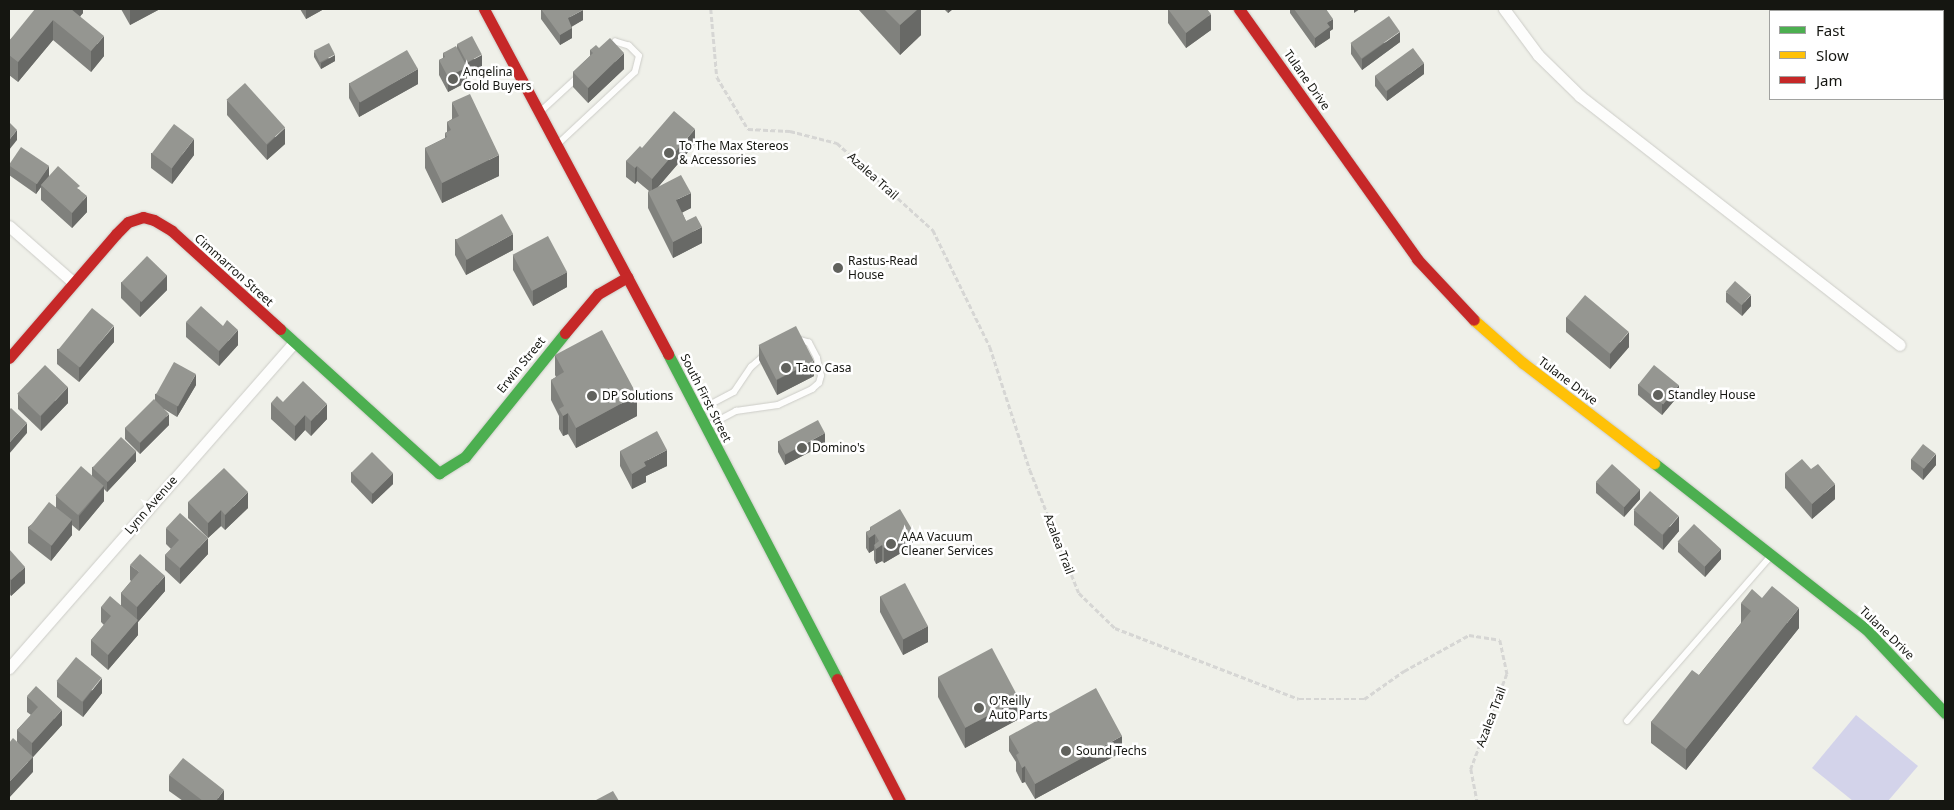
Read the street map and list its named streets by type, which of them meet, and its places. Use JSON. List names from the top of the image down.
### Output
{
  "streets": {
    "street": [
      "Tulane Drive",
      "Cimmarron Street",
      "Erwin Street",
      "South First Street",
      "Lynn Avenue"
    ],
    "path": ["Azalea Trail"]
  },
  "crossings": [
    ["Cimmarron Street", "Erwin Street"],
    ["Cimmarron Street", "Lynn Avenue"],
    ["Erwin Street", "South First Street"]
  ],
  "places": [
    "Angelina Gold Buyers",
    "To The Max Stereos & Accessories",
    "Rastus-Read House",
    "Taco Casa",
    "Standley House",
    "DP Solutions",
    "Domino's",
    "AAA Vacuum Cleaner Services",
    "O'Reilly Auto Parts",
    "Sound Techs"
  ],
  "legend": ["Fast", "Slow", "Jam"]
}
